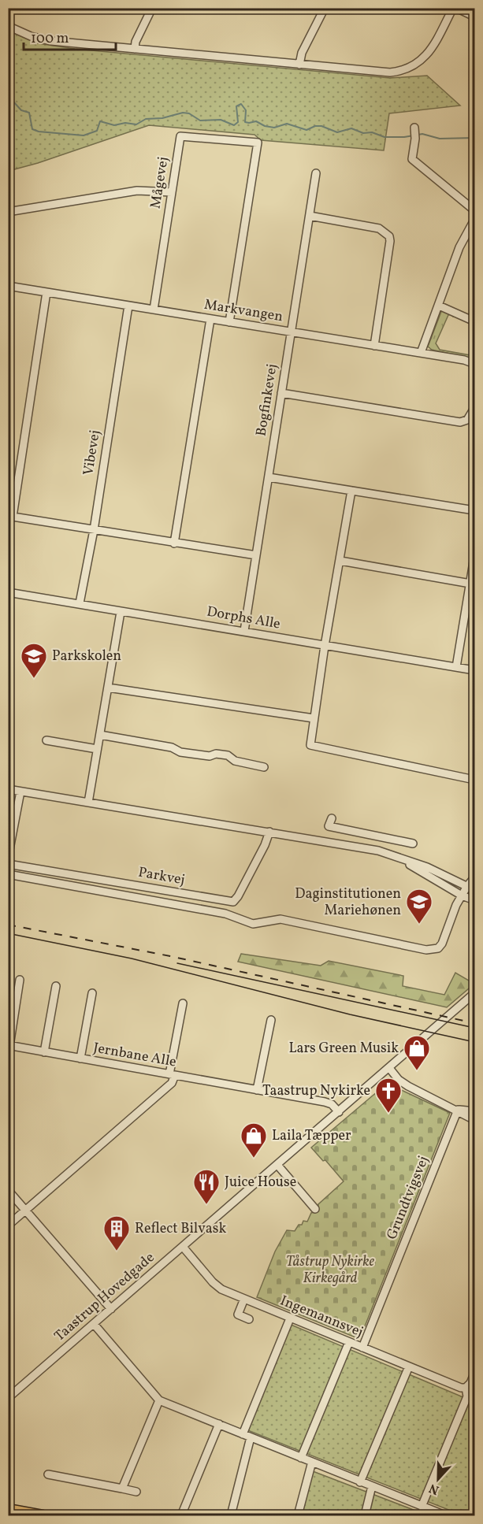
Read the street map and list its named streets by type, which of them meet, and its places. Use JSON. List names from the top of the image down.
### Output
{
  "streets": {
    "street": [
      "Mågevej",
      "Markvangen",
      "Bogfinkevej",
      "Vibevej",
      "Dorphs Alle",
      "Parkvej",
      "Jernbane Alle",
      "Grundtvigsvej",
      "Taastrup Hovedgade",
      "Ingemannsvej"
    ]
  },
  "crossings": [
    ["Mågevej", "Markvangen"],
    ["Markvangen", "Bogfinkevej"],
    ["Markvangen", "Vibevej"],
    ["Bogfinkevej", "Dorphs Alle"],
    ["Vibevej", "Dorphs Alle"],
    ["Jernbane Alle", "Taastrup Hovedgade"],
    ["Grundtvigsvej", "Ingemannsvej"],
    ["Taastrup Hovedgade", "Ingemannsvej"]
  ],
  "parks": ["Tåstrup Nykirke Kirkegård"],
  "places": {
    "school or university": ["Parkskolen", "Daginstitutionen Mariehønen"],
    "shop": ["Lars Green Musik", "Laila Tæpper"],
    "church": ["Taastrup Nykirke"],
    "restaurant": ["Juice House"],
    "building": ["Reflect Bilvask"]
  },
  "scale_bar": "100 m",
  "north": "bottom"
}
